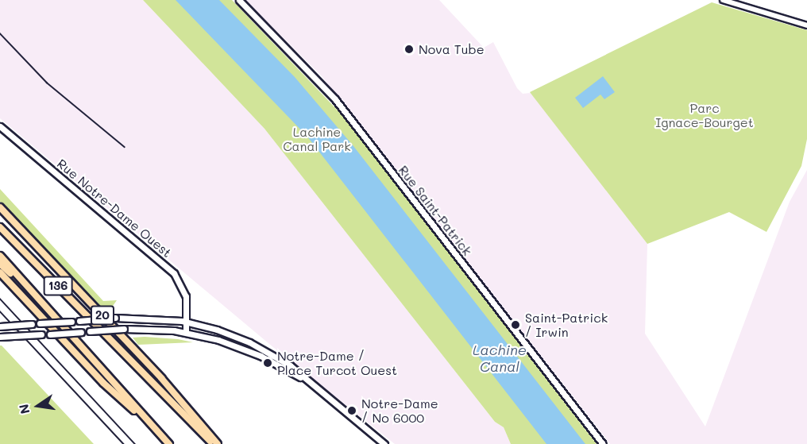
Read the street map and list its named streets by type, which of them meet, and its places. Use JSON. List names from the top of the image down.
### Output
{
  "streets": {
    "highway": ["136", "20"],
    "main road": ["Rue Notre-Dame Ouest", "Rue Saint-Patrick"]
  },
  "water": ["Lachine Canal"],
  "parks": ["Parc Ignace-Bourget", "Lachine Canal Park"],
  "places": [
    "Nova Tube",
    "Saint-Patrick / Irwin",
    "Notre-Dame / Place Turcot Ouest",
    "Notre-Dame / No 6000"
  ],
  "north": "left"
}
